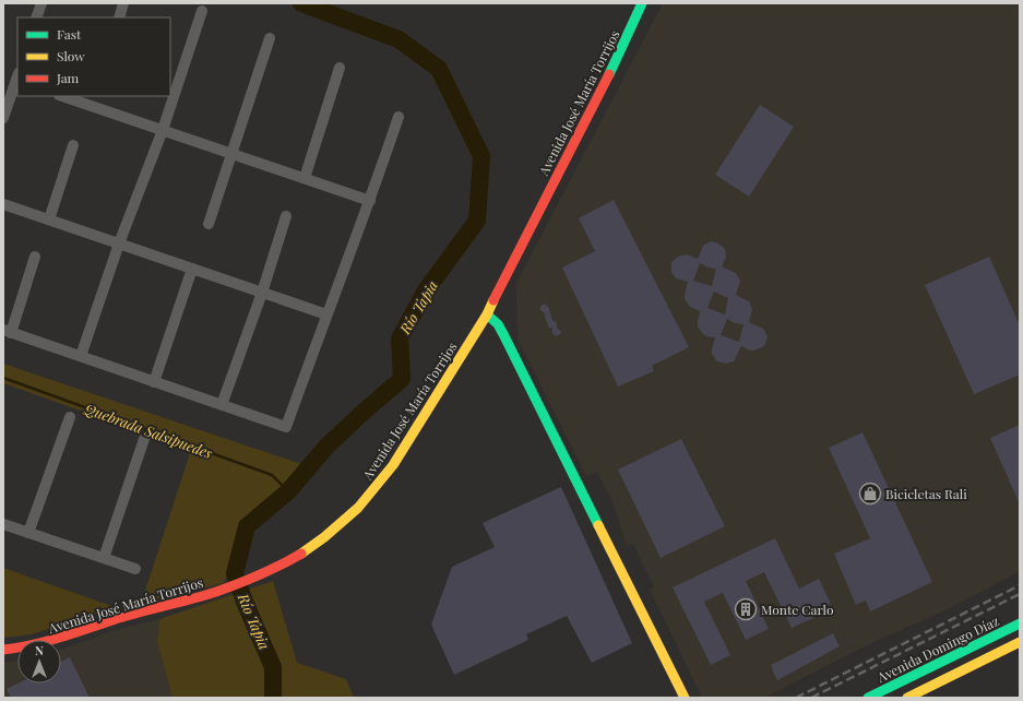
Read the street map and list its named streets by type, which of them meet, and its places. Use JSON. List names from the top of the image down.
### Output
{
  "streets": {
    "main road": ["Avenida José María Torrijos", "Avenida Domingo Díaz"]
  },
  "water": ["Río Tapia", "Quebrada Salsipuedes"],
  "places": {
    "shop": ["Bicicletas Rali"],
    "building": ["Monte Carlo"]
  },
  "legend": ["Fast", "Slow", "Jam"],
  "north": "top"
}
